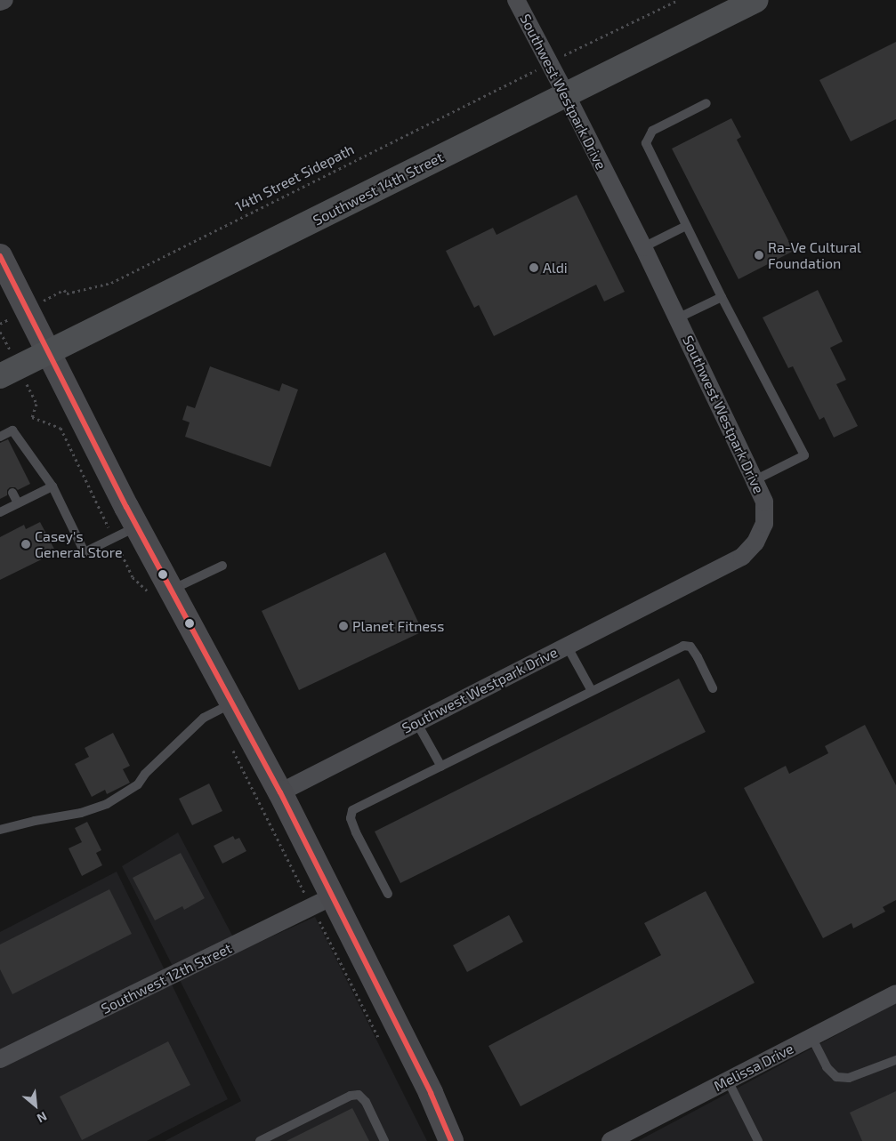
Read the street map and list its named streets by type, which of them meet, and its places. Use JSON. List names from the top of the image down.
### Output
{
  "streets": {
    "main road": ["Southwest 14th Street"],
    "street": ["Southwest Westpark Drive", "Southwest 12th Street", "Melissa Drive"],
    "path": ["14th Street Sidepath"]
  },
  "crossings": [
    ["Southwest Westpark Drive", "Southwest 14th Street"]
  ],
  "places": [
    "Ra-Ve Cultural Foundation",
    "Aldi",
    "Casey's General Store",
    "Planet Fitness"
  ],
  "north": "bottom right"
}
